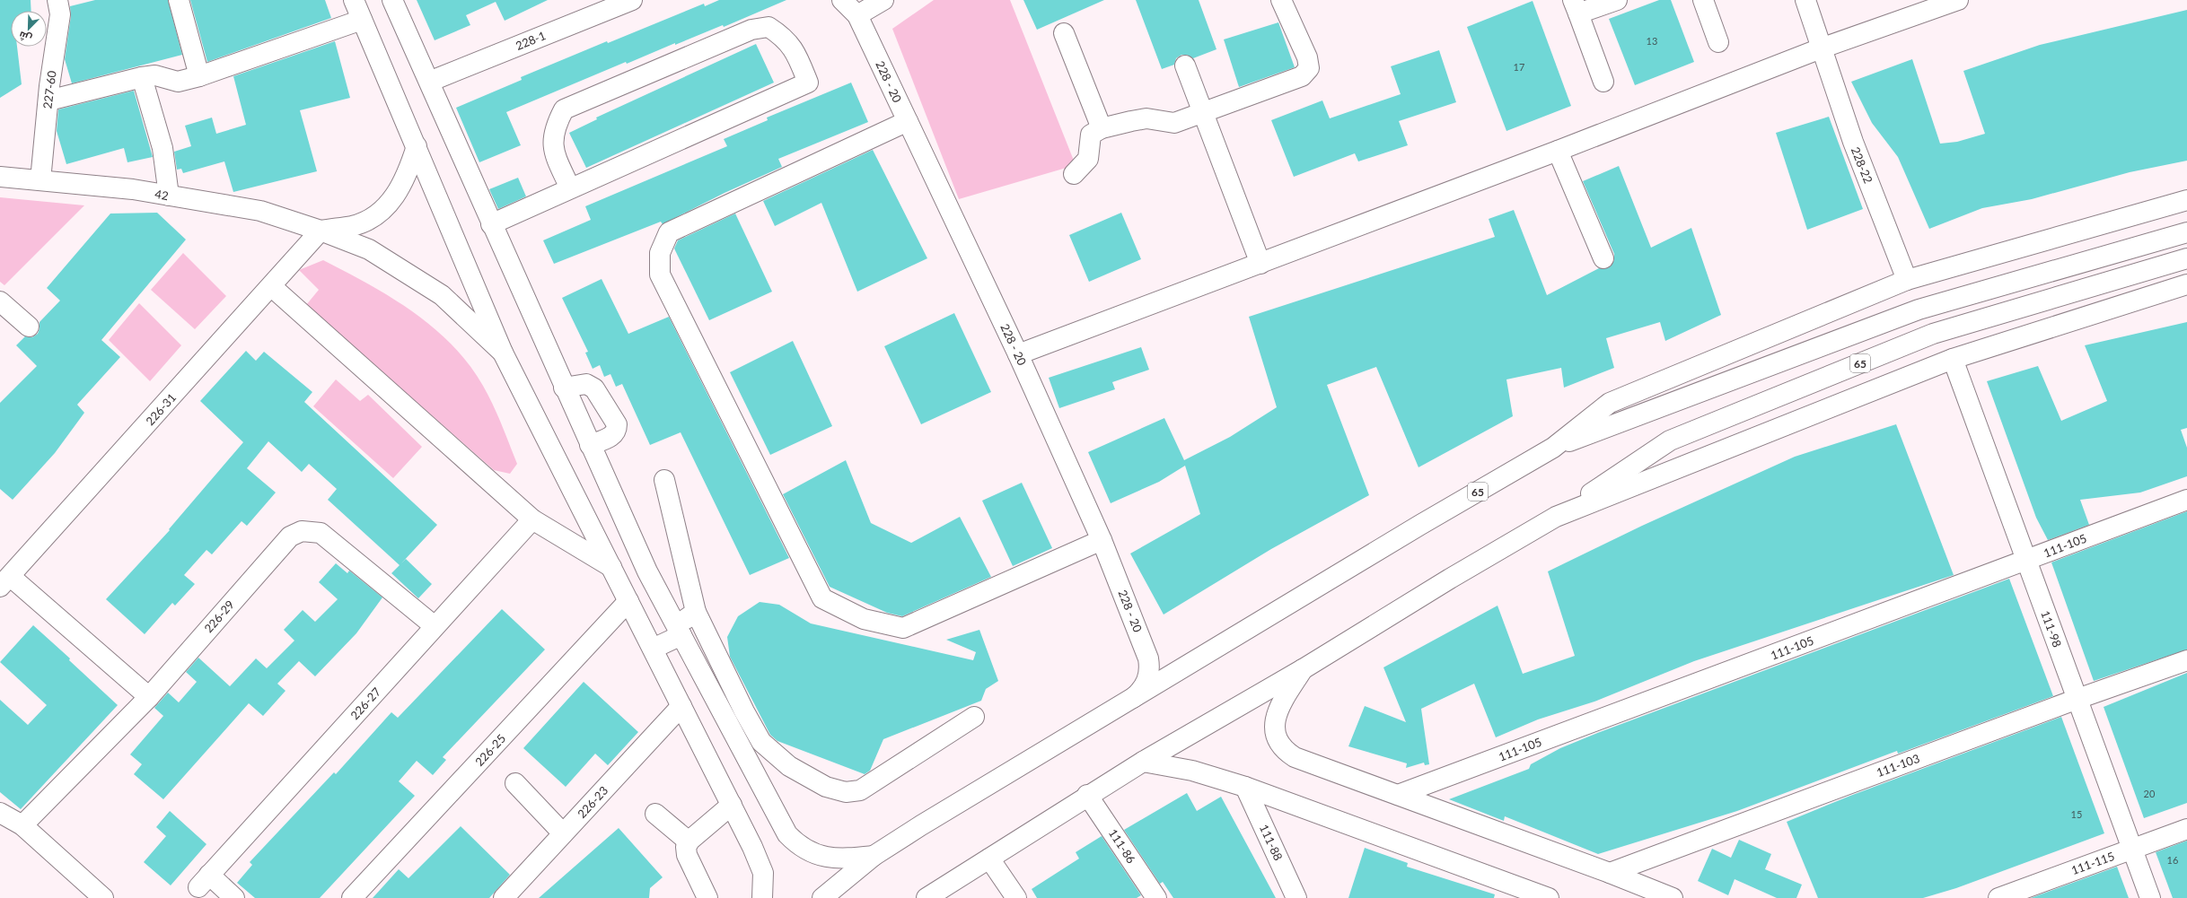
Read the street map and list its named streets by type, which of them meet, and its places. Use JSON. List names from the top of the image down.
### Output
{
  "streets": {
    "main road": [
      "228-1",
      "228 - 20",
      "227-60",
      "228-22",
      "42",
      "65",
      "226-31",
      "111-105",
      "226-29",
      "111-98",
      "226-27",
      "226-25",
      "111-103",
      "226-23",
      "111-88",
      "111-86",
      "111-115"
    ]
  },
  "crossings": [
    ["228 - 20", "65"],
    ["227-60", "42"],
    ["228-22", "65"],
    ["42", "226-31"],
    ["65", "111-98"],
    ["65", "111-86"],
    ["111-105", "111-98"],
    ["226-29", "226-27"],
    ["111-98", "111-103"],
    ["111-98", "111-115"]
  ],
  "house_numbers": [
    "13",
    "17",
    "20",
    "15",
    "16"
  ],
  "north": "bottom left"
}
